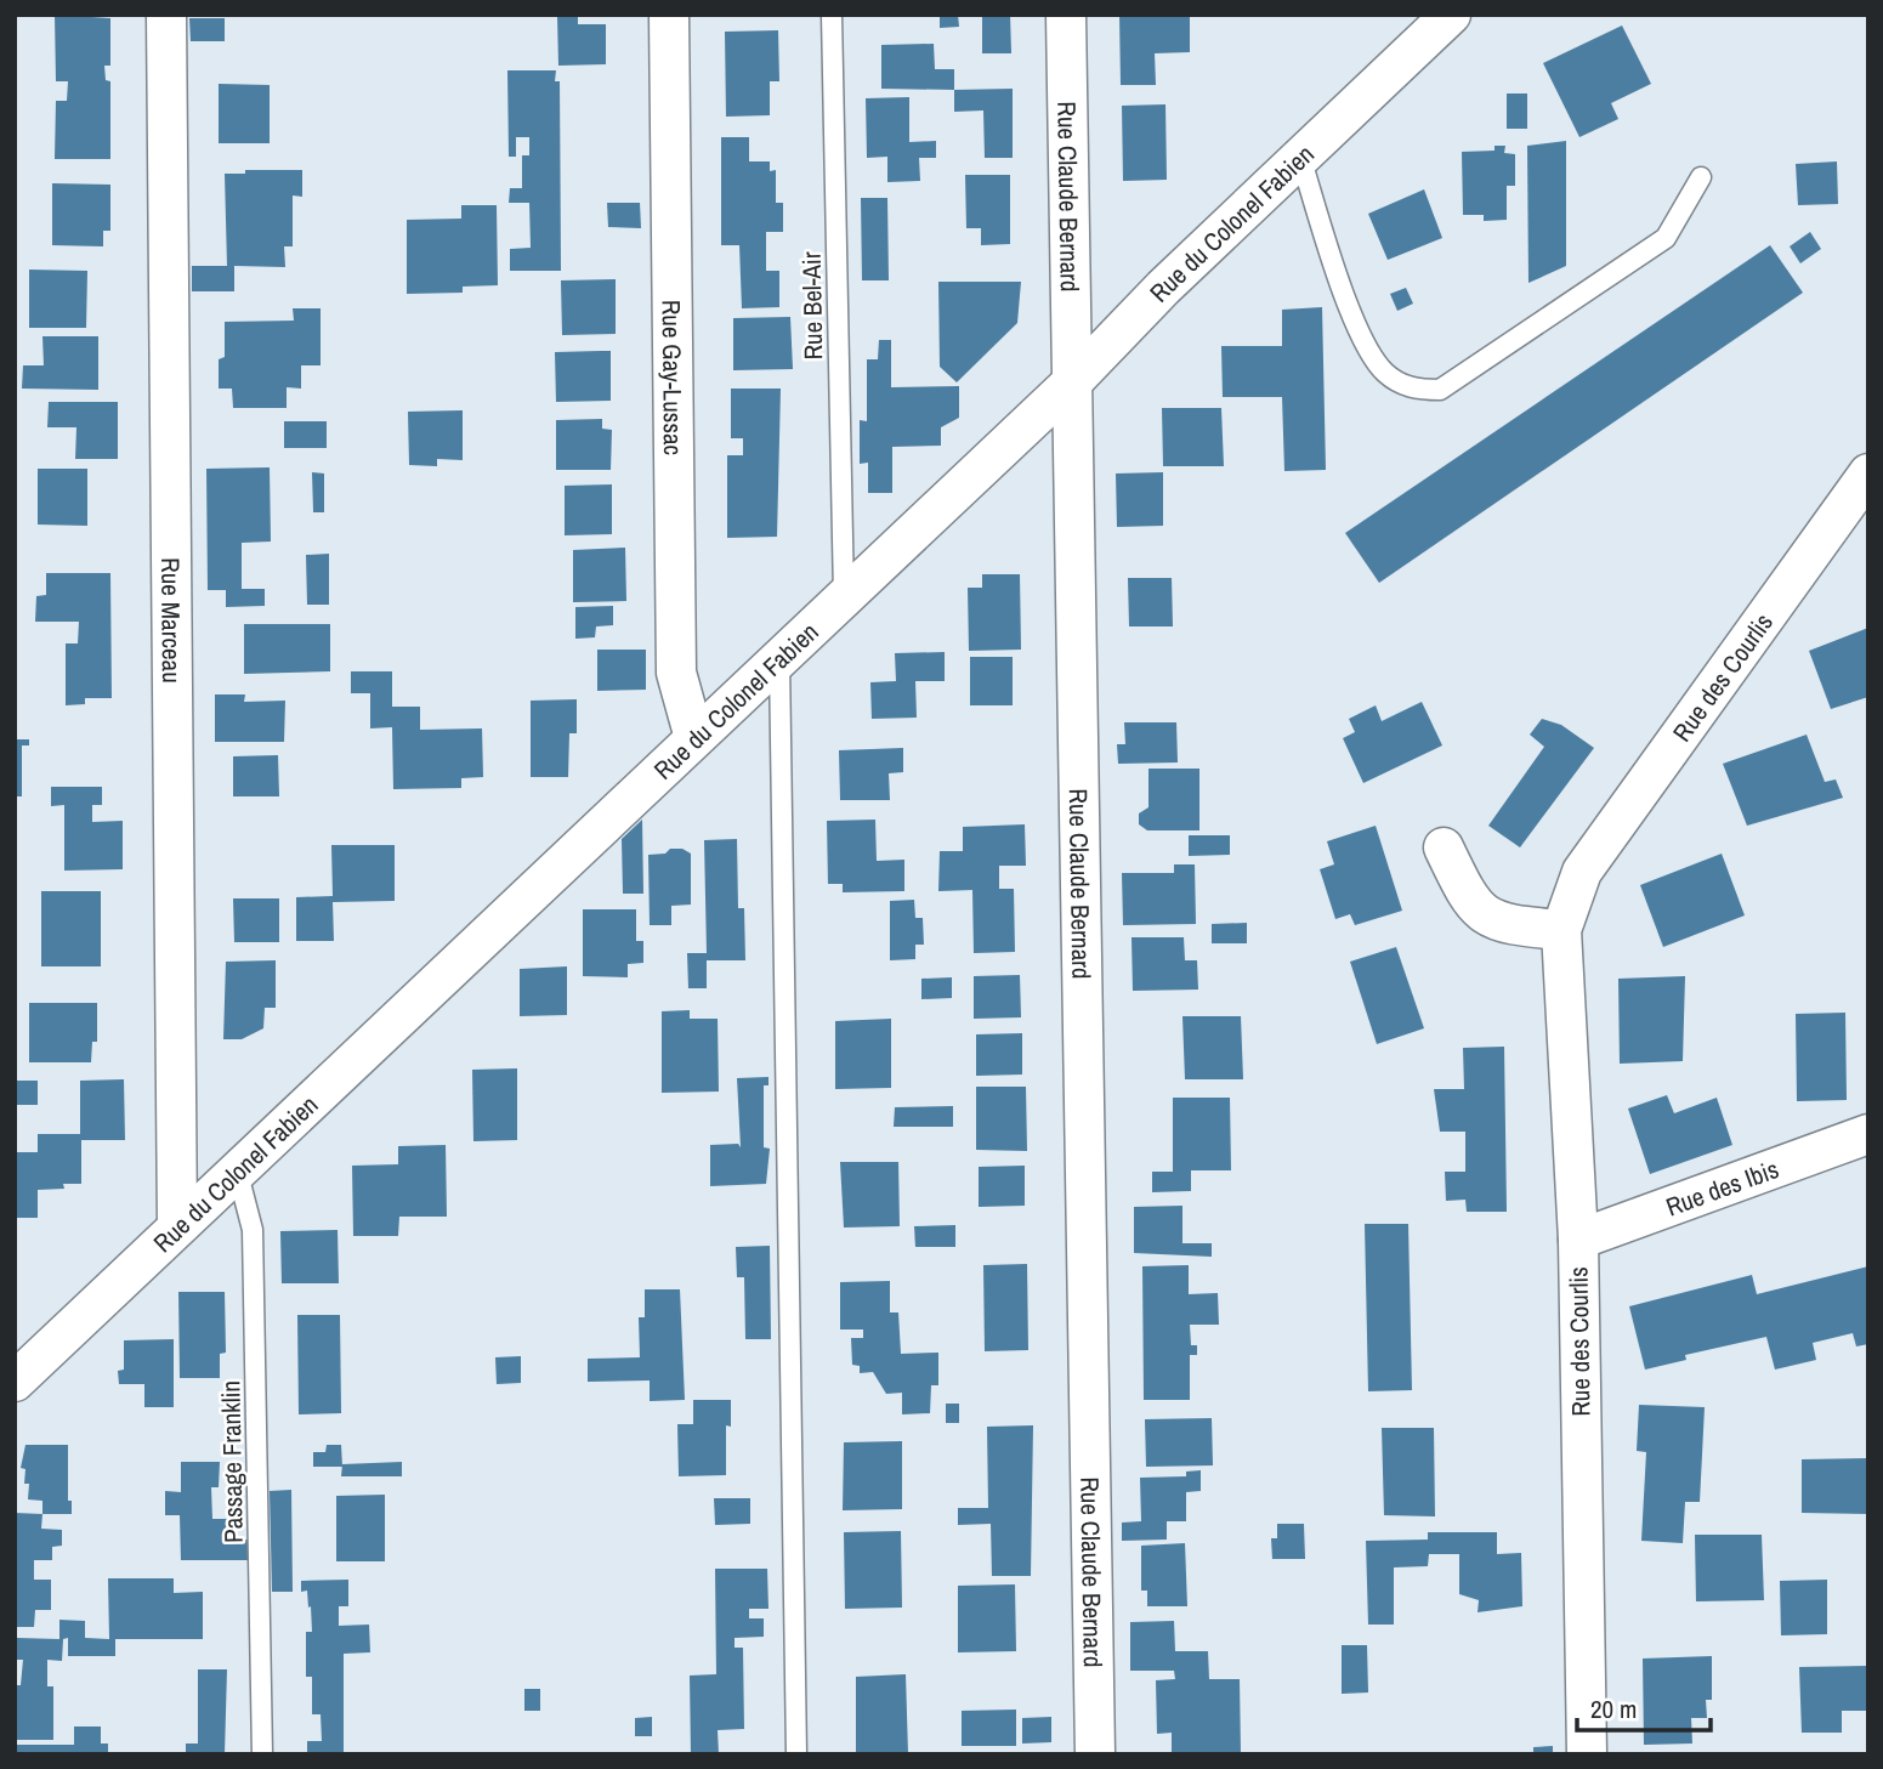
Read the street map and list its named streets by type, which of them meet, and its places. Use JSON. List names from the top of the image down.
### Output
{
  "streets": {
    "street": [
      "Rue Claude Bernard",
      "Rue du Colonel Fabien",
      "Rue Gay-Lussac",
      "Rue Marceau",
      "Rue des Courlis",
      "Rue des Ibis"
    ],
    "lane": ["Rue Bel-Air", "Passage Franklin"]
  },
  "crossings": [
    ["Rue Claude Bernard", "Rue du Colonel Fabien"],
    ["Rue du Colonel Fabien", "Rue Bel-Air"],
    ["Rue du Colonel Fabien", "Rue Gay-Lussac"],
    ["Rue du Colonel Fabien", "Rue Marceau"],
    ["Rue du Colonel Fabien", "Passage Franklin"],
    ["Rue des Courlis", "Rue des Ibis"]
  ],
  "scale_bar": "20 m"
}
